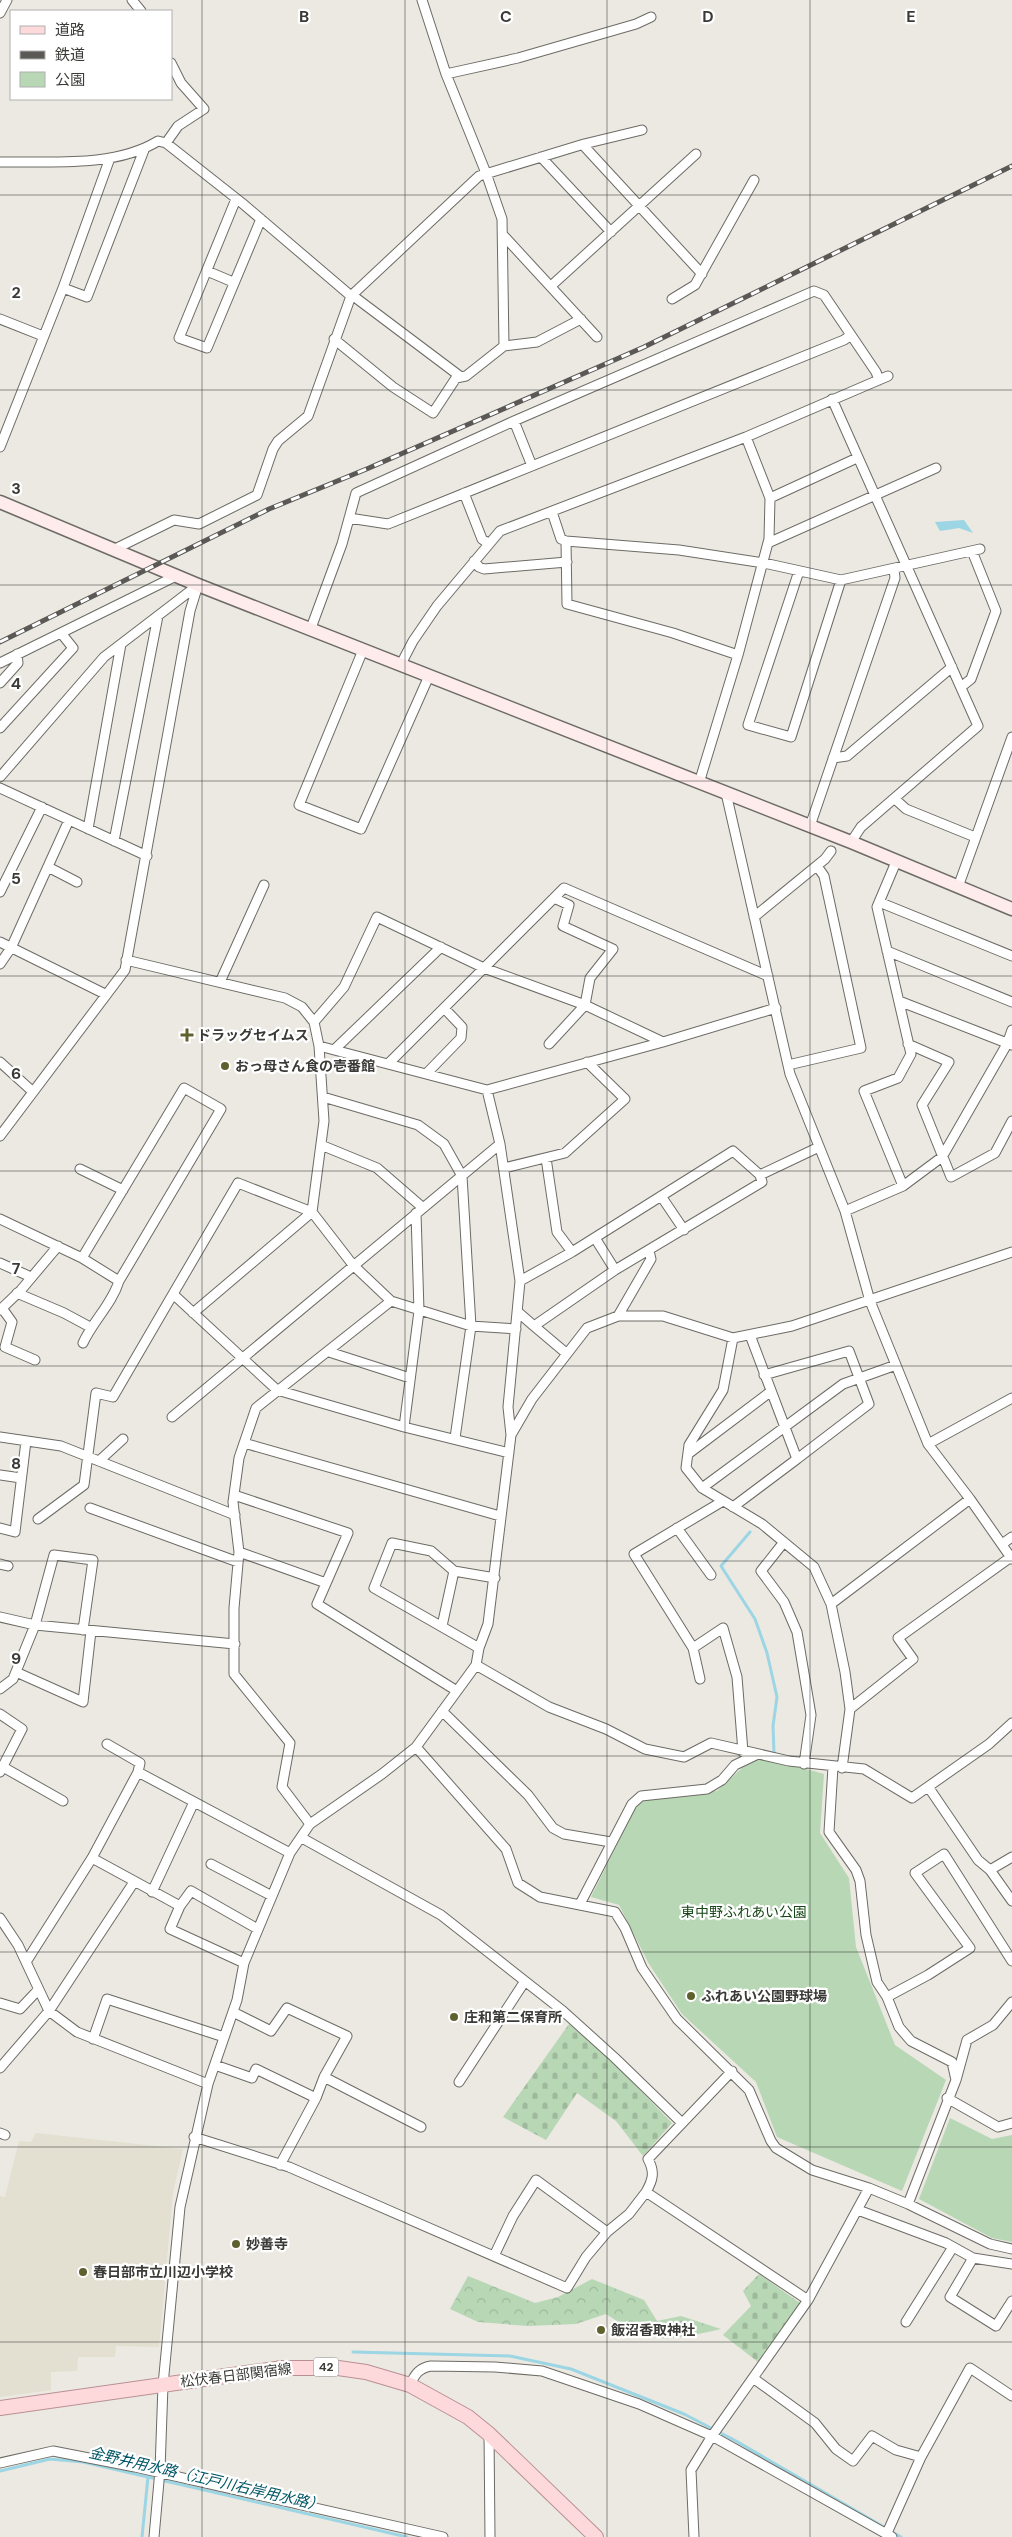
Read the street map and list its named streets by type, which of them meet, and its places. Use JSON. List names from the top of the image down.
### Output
{
  "streets": {
    "main road": ["42", "松伏春日部関宿線"]
  },
  "water": ["金野井用水路（江戸川右岸用水路）"],
  "parks": ["東中野ふれあい公園"],
  "places": {
    "health": ["ドラッグセイムス"],
    "other": [
      "おっ母さん食の壱番館",
      "ふれあい公園野球場",
      "庄和第二保育所",
      "妙善寺",
      "春日部市立川辺小学校",
      "飯沼香取神社"
    ]
  },
  "legend": ["道路", "鉄道", "公園"],
  "grid": {
    "columns": [
      "B",
      "C",
      "D",
      "E"
    ],
    "rows": [
      "2",
      "3",
      "4",
      "5",
      "6",
      "7",
      "8",
      "9"
    ]
  }
}
